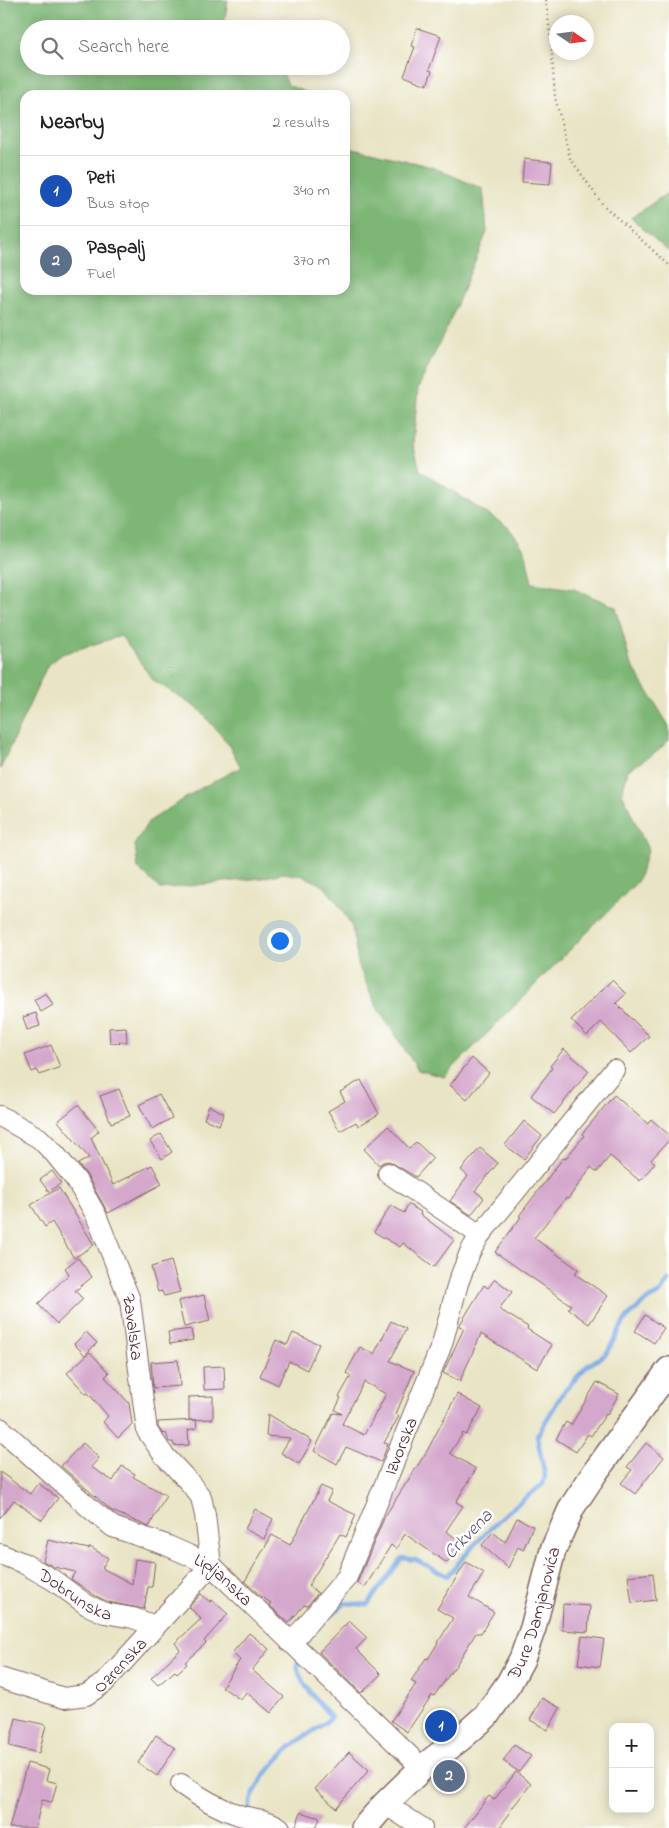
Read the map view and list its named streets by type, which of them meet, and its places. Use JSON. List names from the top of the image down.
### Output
{
  "streets": {
    "main road": ["Đure Damjanovića"],
    "street": [
      "Zavalska",
      "Izvorska",
      "Lipljanska",
      "Dobrunska",
      "Ozrenska"
    ]
  },
  "crossings": [
    ["Zavalska", "Lipljanska"],
    ["Zavalska", "Ozrenska"],
    ["Izvorska", "Lipljanska"],
    ["Lipljanska", "Đure Damjanovića"],
    ["Lipljanska", "Ozrenska"],
    ["Dobrunska", "Ozrenska"]
  ],
  "water": ["Crkvena"],
  "north": "right",
  "page": {
    "search": "Search here",
    "heading": ["Nearby", "2 results"],
    "list": [
      {
        "mark": "1",
        "name": "Peti",
        "note": "Bus stop",
        "value": "340 m"
      },
      {
        "mark": "2",
        "name": "Paspalj",
        "note": "Fuel",
        "value": "370 m"
      }
    ],
    "pins": ["1", "2"],
    "map_buttons": ["+", "−"]
  }
}
